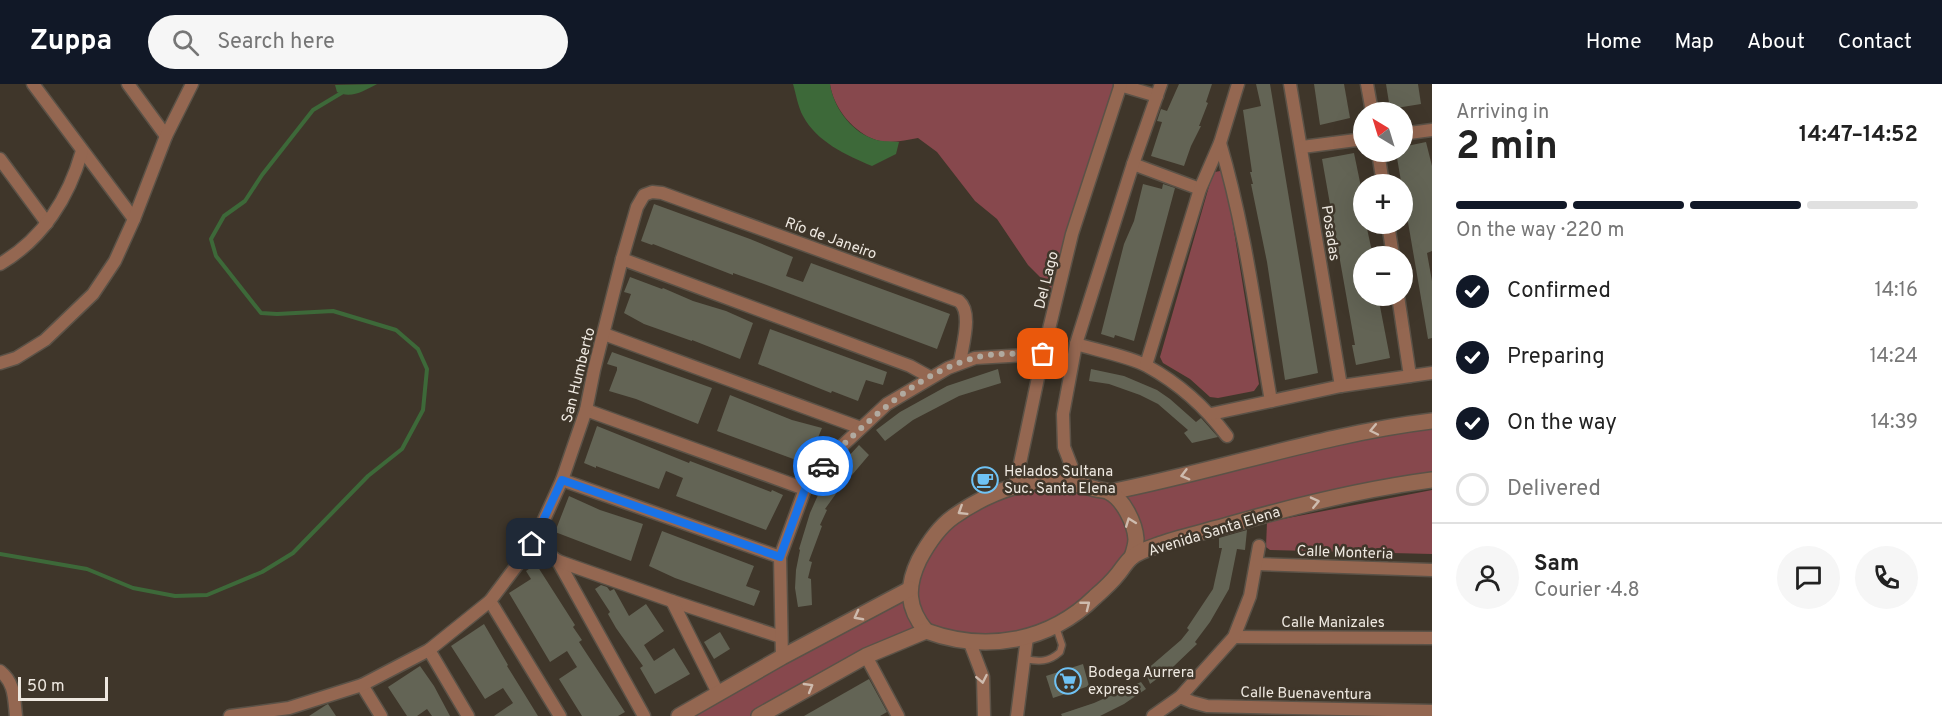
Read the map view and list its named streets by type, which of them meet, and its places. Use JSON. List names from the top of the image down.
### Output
{
  "streets": {
    "street": [
      "Posadas",
      "Río de Janeiro",
      "Del Lago",
      "San Humberto",
      "Avenida Santa Elena",
      "Calle Monteria",
      "Calle Manizales",
      "Calle Buenaventura"
    ]
  },
  "crossings": [
    ["Río de Janeiro", "San Humberto"],
    ["Del Lago", "Avenida Santa Elena"]
  ],
  "places": {
    "cafe": ["Helados Sultana Suc. Santa Elena"],
    "supermarket": ["Bodega Aurrera express"]
  },
  "scale_bar": "50 m",
  "north": "top left",
  "page": {
    "header": "Zuppa",
    "search": "Search here",
    "nav": [
      "Home",
      "Map",
      "About",
      "Contact"
    ],
    "heading": ["2 min", "Arriving in", "14:47–14:52"],
    "panel": ["Sam", "Courier · 4.8"],
    "map_buttons": ["+", "−"],
    "bar": "On the way · 220 m",
    "list": [
      ["Confirmed", "14:16"],
      ["Preparing", "14:24"],
      ["On the way", "14:39"],
      "Delivered"
    ],
    "scale": "50 m"
  }
}
